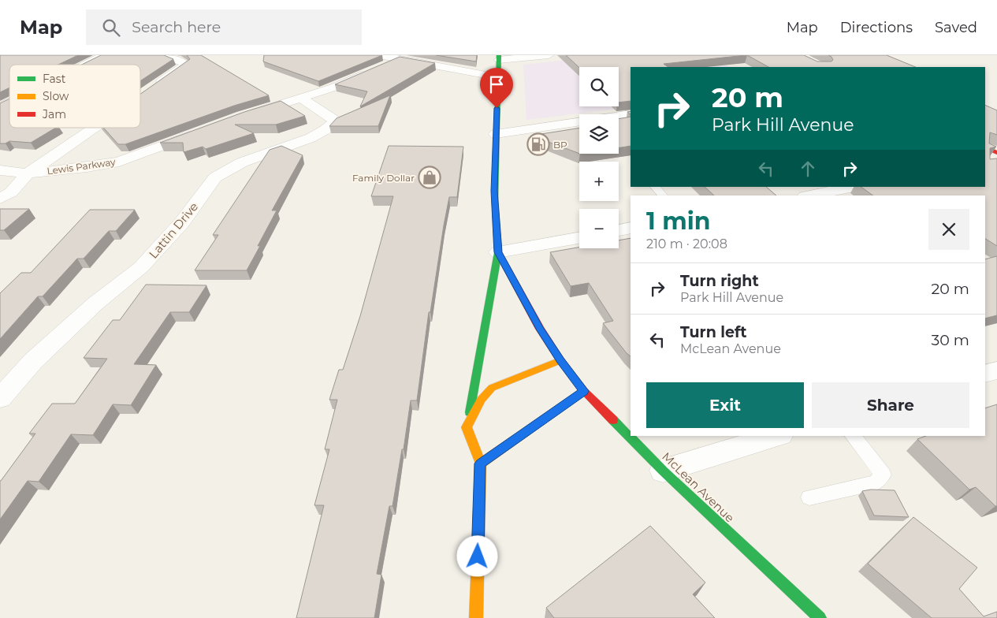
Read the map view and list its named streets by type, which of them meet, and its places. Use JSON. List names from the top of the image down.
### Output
{
  "streets": {
    "street": ["Lewis Parkway", "Lattin Drive", "McLean Avenue"]
  },
  "places": {
    "fuel station": ["BP"],
    "shop": ["Family Dollar"]
  },
  "legend": ["Fast", "Slow", "Jam"],
  "page": {
    "header": "Map",
    "search": "Search here",
    "nav": ["Map", "Directions", "Saved"],
    "map_buttons": ["+", "−"],
    "turn": ["20 m", "Park Hill Avenue"],
    "heading": ["1 min", "210 m · 20:08"],
    "list": [
      {
        "name": "Turn right",
        "note": "Park Hill Avenue",
        "value": "20 m"
      },
      {
        "name": "Turn left",
        "note": "McLean Avenue",
        "value": "30 m"
      }
    ],
    "buttons": ["Exit", "Share"]
  }
}
